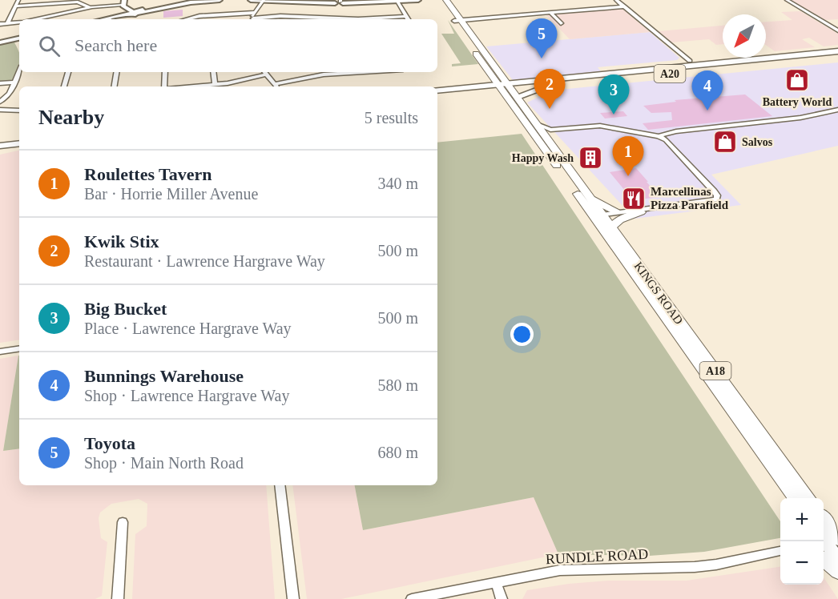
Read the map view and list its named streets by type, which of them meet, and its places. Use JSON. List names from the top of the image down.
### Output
{
  "streets": {
    "highway": ["A20"],
    "main road": ["KINGS ROAD", "A18"],
    "street": ["RUNDLE ROAD"]
  },
  "crossings": [
    ["A20", "KINGS ROAD"],
    ["A20", "A18"],
    ["KINGS ROAD", "A18"]
  ],
  "places": {
    "shop": ["Battery World", "Salvos"],
    "building": ["Happy Wash"],
    "restaurant": ["Marcellinas Pizza Parafield"]
  },
  "north": "bottom left",
  "page": {
    "pins": [
      "5",
      "2",
      "4",
      "3",
      "1"
    ],
    "search": "Search here",
    "heading": ["Nearby", "5 results"],
    "list": [
      {
        "mark": "1",
        "name": "Roulettes Tavern",
        "note": "Bar · Horrie Miller Avenue",
        "value": "340 m"
      },
      {
        "mark": "2",
        "name": "Kwik Stix",
        "note": "Restaurant · Lawrence Hargrave Way",
        "value": "500 m"
      },
      {
        "mark": "3",
        "name": "Big Bucket",
        "note": "Place · Lawrence Hargrave Way",
        "value": "500 m"
      },
      {
        "mark": "4",
        "name": "Bunnings Warehouse",
        "note": "Shop · Lawrence Hargrave Way",
        "value": "580 m"
      },
      {
        "mark": "5",
        "name": "Toyota",
        "note": "Shop · Main North Road",
        "value": "680 m"
      }
    ],
    "map_buttons": ["+", "−"]
  }
}
